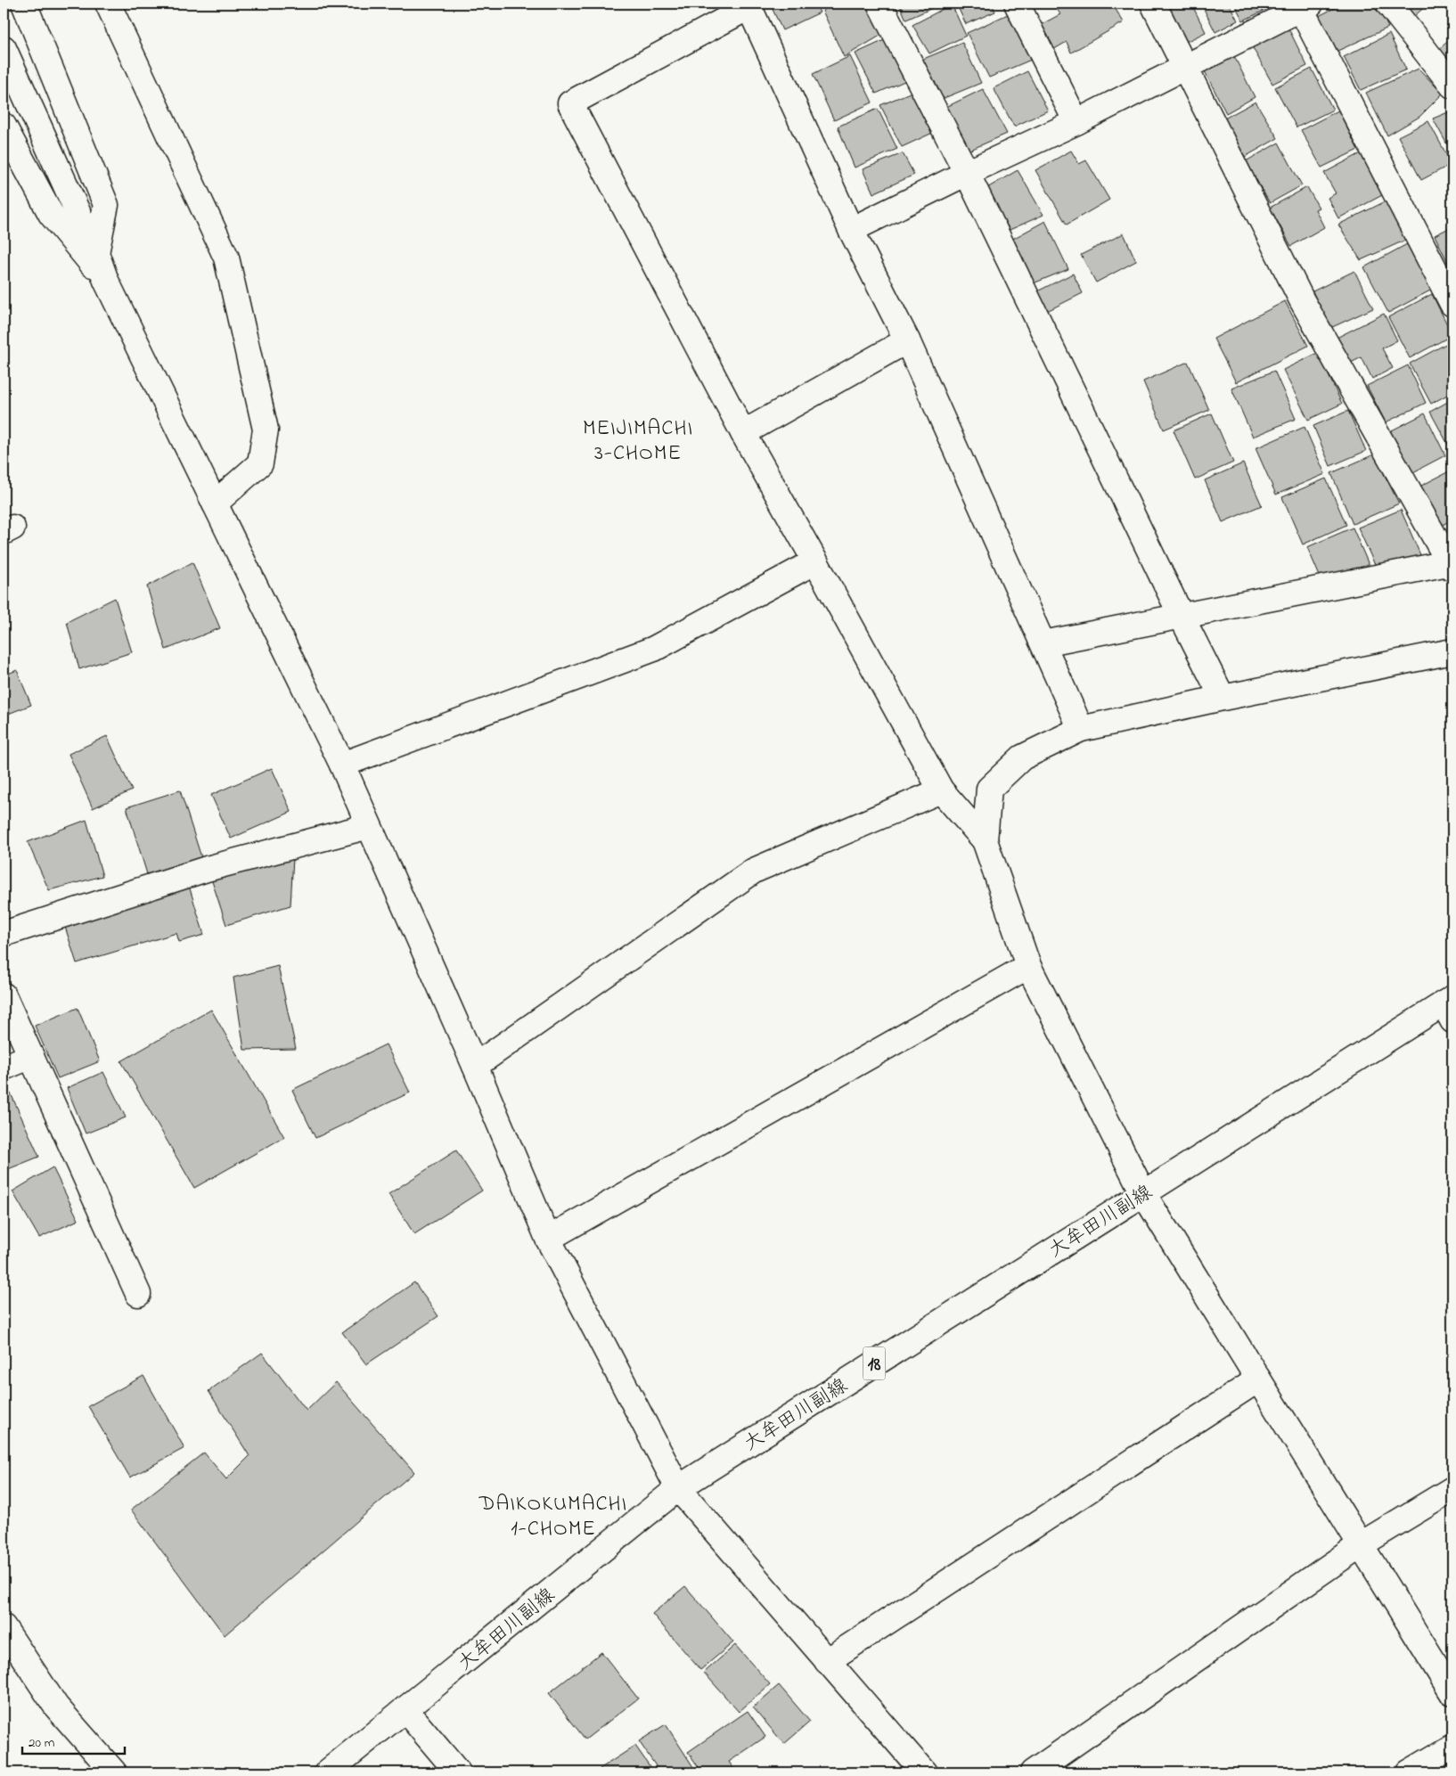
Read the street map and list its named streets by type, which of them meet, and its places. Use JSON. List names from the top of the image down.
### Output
{
  "streets": {
    "street": ["大牟田川副線", "18"]
  },
  "districts": ["MEIJIMACHI 3-CHOME", "DAIKOKUMACHI 1-CHOME"],
  "scale_bar": "20 m"
}
